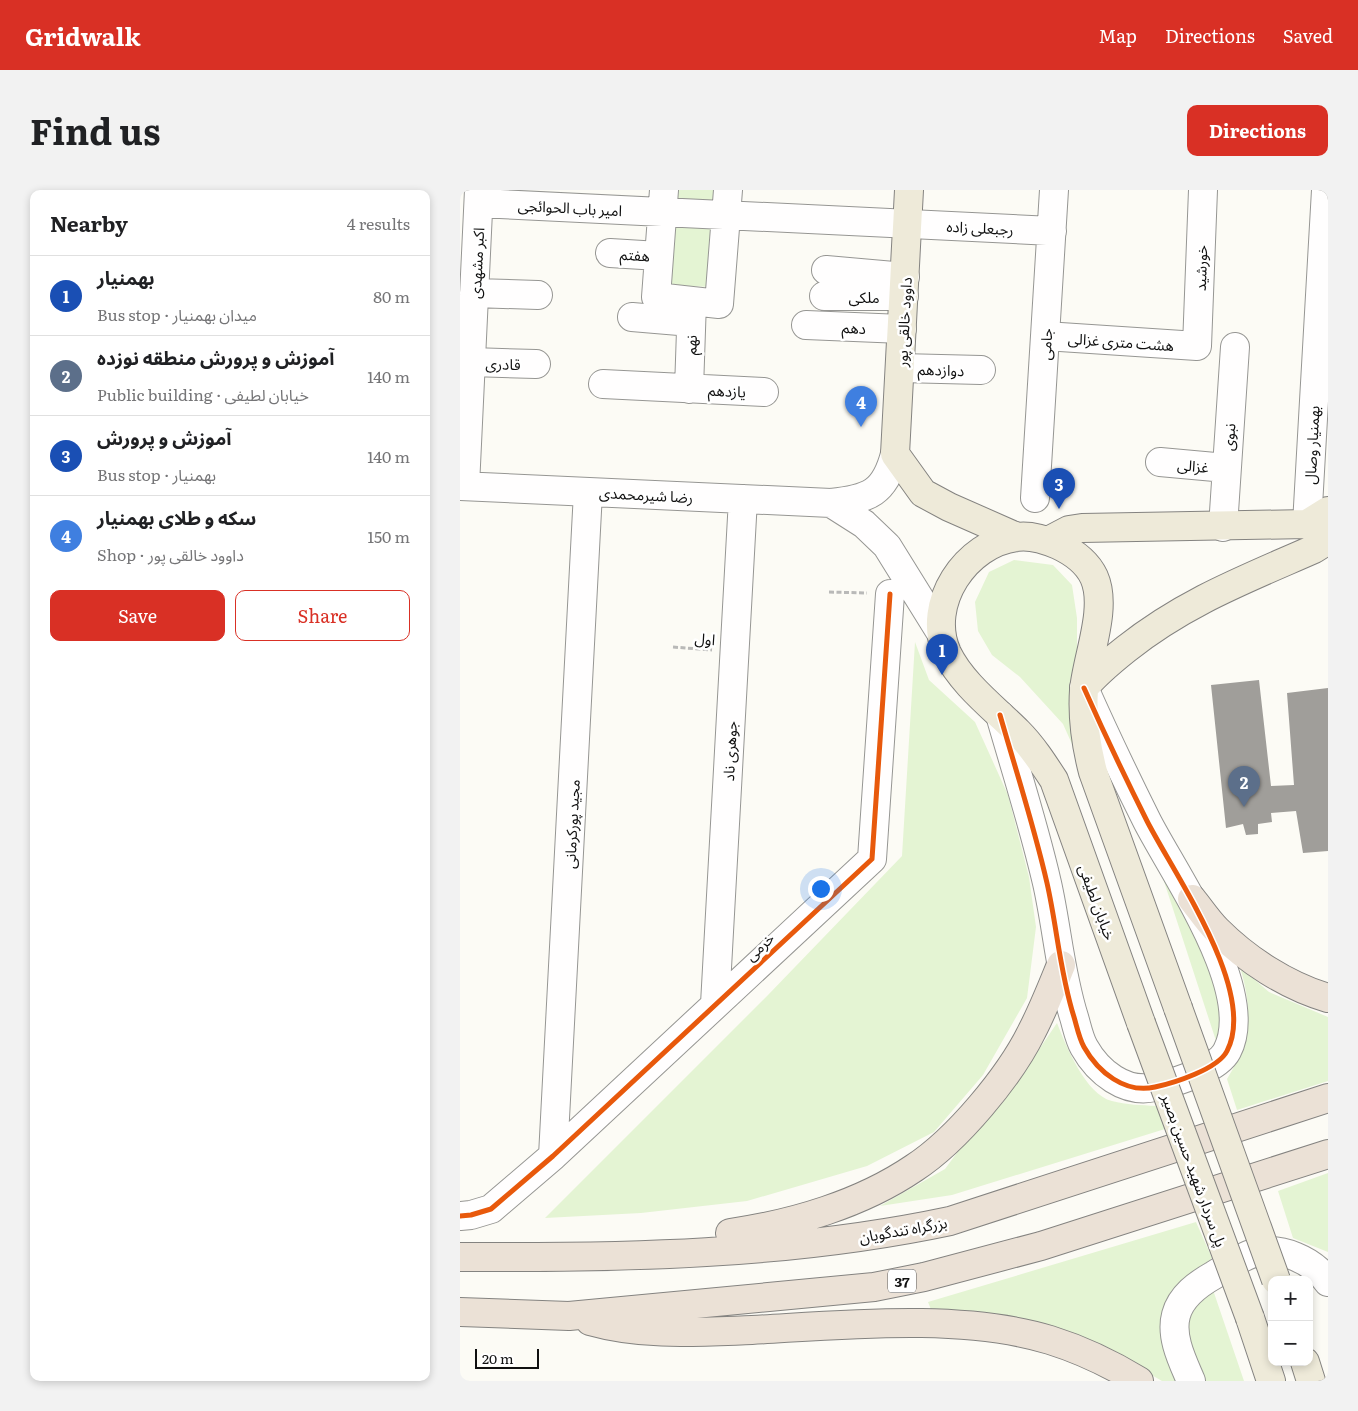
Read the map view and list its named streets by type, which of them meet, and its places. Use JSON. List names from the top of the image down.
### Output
{
  "streets": {
    "highway": ["بزرگراه تندگویان", "37"],
    "main road": ["داوود خالقی پور", "خیابان لطیفی", "پل سردار شهید حسین بصیر"],
    "street": [
      "امیر باب الحوائجی",
      "رجبعلی زاده",
      "هفتم",
      "اکبر مشهدی",
      "خورشید",
      "ملکی",
      "دهم",
      "هشت متری غزالی",
      "جامی",
      "نهم",
      "قادری",
      "دوازدهم",
      "یازدهم",
      "نبوی",
      "بهمنیار وصال",
      "غزالی",
      "رضا شیرمحمدی",
      "جوهری ناد",
      "مجید پورکرمانی",
      "خرمی"
    ],
    "path": ["اول"]
  },
  "crossings": [
    ["امیر باب الحوائجی", "اکبر مشهدی"],
    ["رجبعلی زاده", "داوود خالقی پور"],
    ["رجبعلی زاده", "جامی"],
    ["اکبر مشهدی", "قادری"],
    ["اکبر مشهدی", "رضا شیرمحمدی"],
    ["خورشید", "هشت متری غزالی"],
    ["ملکی", "داوود خالقی پور"],
    ["داوود خالقی پور", "دهم"],
    ["داوود خالقی پور", "دوازدهم"],
    ["داوود خالقی پور", "رضا شیرمحمدی"],
    ["هشت متری غزالی", "جامی"],
    ["نهم", "یازدهم"],
    ["نبوی", "غزالی"],
    ["رضا شیرمحمدی", "جوهری ناد"],
    ["رضا شیرمحمدی", "مجید پورکرمانی"],
    ["اول", "جوهری ناد"],
    ["جوهری ناد", "خرمی"],
    ["مجید پورکرمانی", "خرمی"],
    ["خیابان لطیفی", "پل سردار شهید حسین بصیر"]
  ],
  "scale_bar": "20 m",
  "page": {
    "header": "Gridwalk",
    "nav": ["Map", "Directions", "Saved"],
    "title": "Find us",
    "buttons": [
      "Directions",
      ["Save", "Share"]
    ],
    "heading": ["Nearby", "4 results"],
    "list": [
      {
        "mark": "1",
        "name": "بهمنیار",
        "note": "Bus stop · میدان بهمنیار",
        "value": "80 m"
      },
      {
        "mark": "2",
        "name": "آموزش و پرورش منطقه نوزده",
        "note": "Public building · خیابان لطیفی",
        "value": "140 m"
      },
      {
        "mark": "3",
        "name": "آموزش و پرورش",
        "note": "Bus stop · بهمنیار",
        "value": "140 m"
      },
      {
        "mark": "4",
        "name": "سکه و طلای بهمنیار",
        "note": "Shop · داوود خالقی پور",
        "value": "150 m"
      }
    ],
    "pins": [
      "4",
      "3",
      "1",
      "2"
    ],
    "map_buttons": ["+", "−"],
    "scale": "20 m"
  }
}
